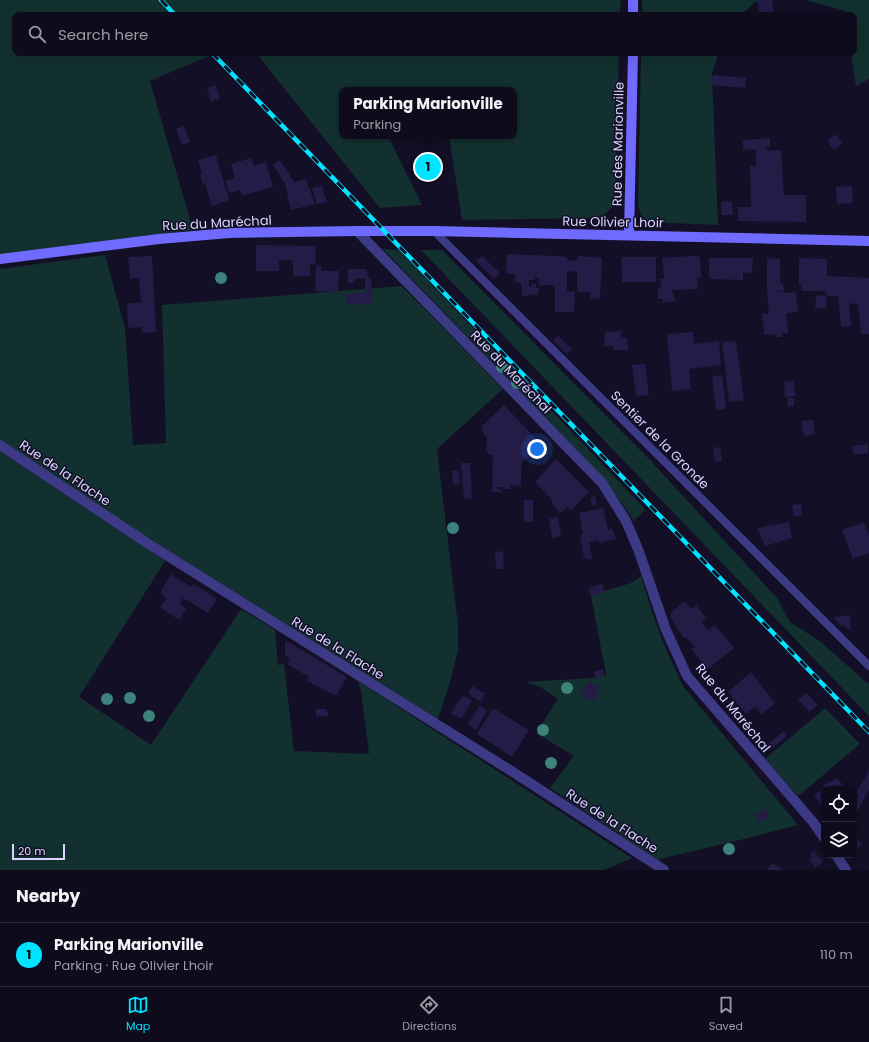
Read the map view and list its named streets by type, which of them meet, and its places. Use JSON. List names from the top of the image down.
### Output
{
  "streets": {
    "street": [
      "Rue des Marionville",
      "Rue Olivier Lhoir",
      "Rue du Maréchal",
      "Rue de la Flache"
    ],
    "lane": ["Sentier de la Gronde"]
  },
  "crossings": [
    ["Rue des Marionville", "Rue Olivier Lhoir"],
    ["Rue Olivier Lhoir", "Rue du Maréchal"],
    ["Rue Olivier Lhoir", "Sentier de la Gronde"]
  ],
  "scale_bar": "20 m",
  "page": {
    "search": "Search here",
    "popup": ["Parking Marionville", "Parking"],
    "pins": "1",
    "scale": "20 m",
    "heading": "Nearby",
    "list": [
      {
        "mark": "1",
        "name": "Parking Marionville",
        "note": "Parking · Rue Olivier Lhoir",
        "value": "110 m"
      }
    ],
    "nav": ["Map", "Directions", "Saved"]
  }
}
